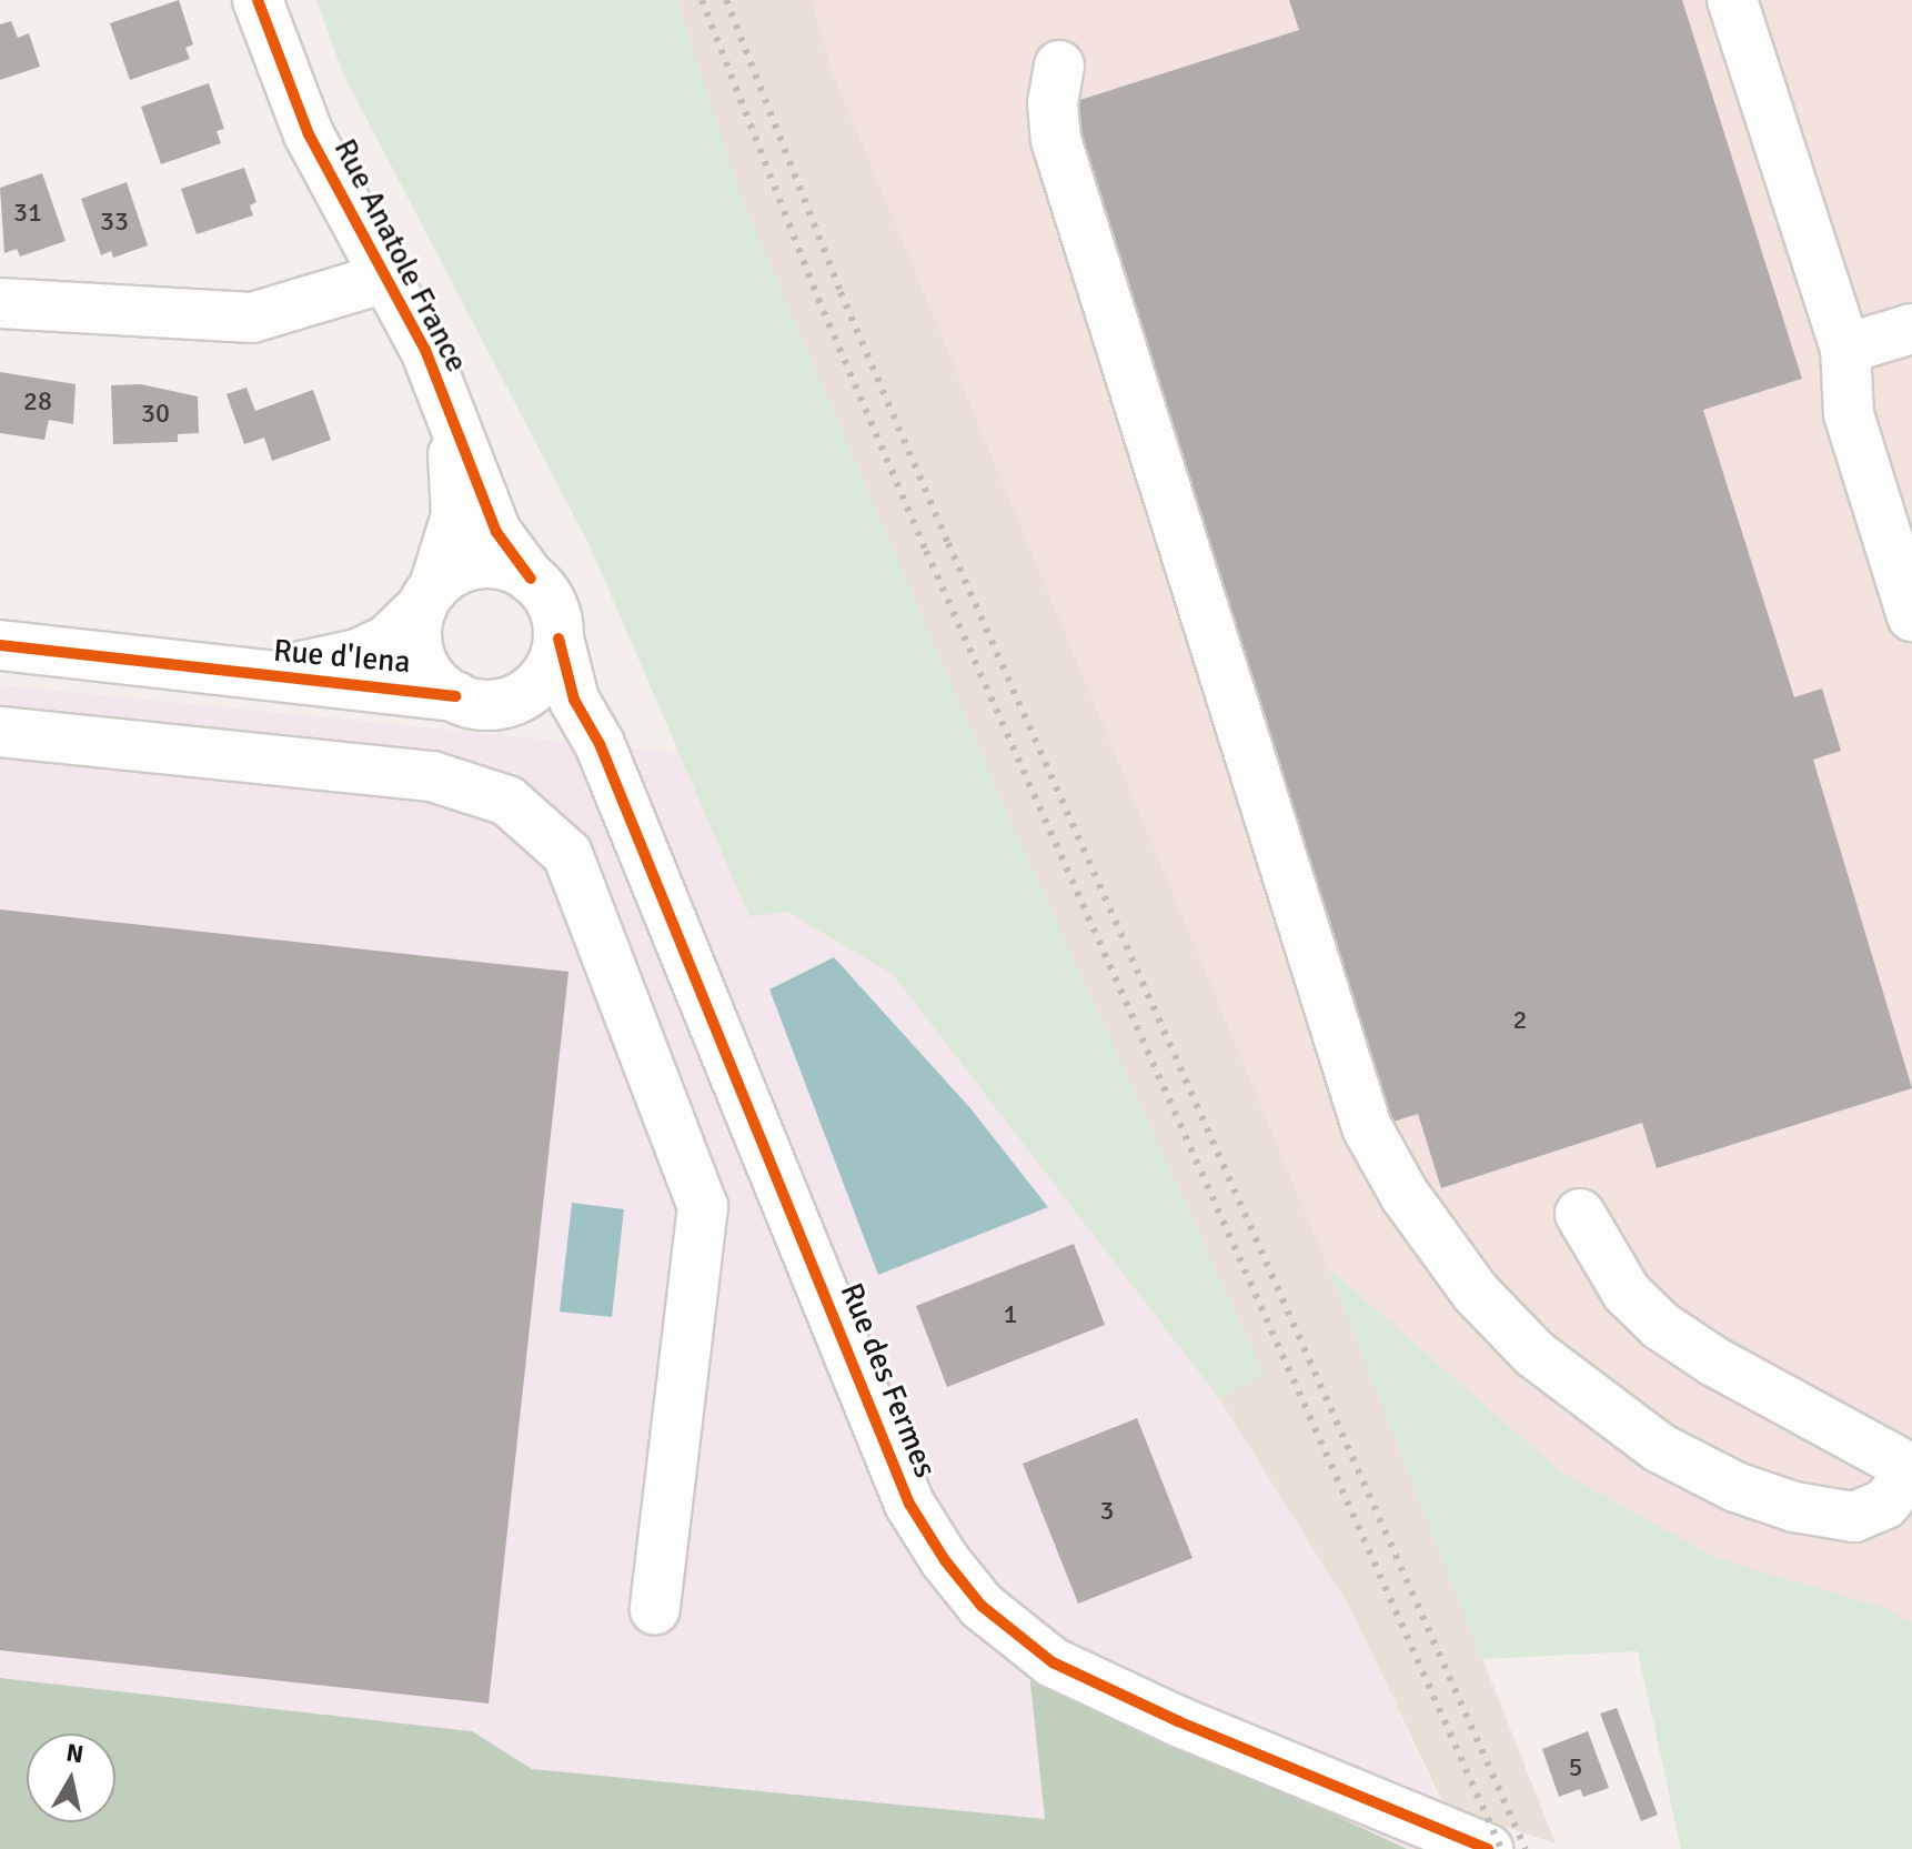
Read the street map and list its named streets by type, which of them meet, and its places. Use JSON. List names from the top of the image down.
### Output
{
  "streets": {
    "street": ["Rue Anatole France", "Rue d'Iena", "Rue des Fermes"]
  },
  "crossings": [
    ["Rue Anatole France", "Rue d'Iena"],
    ["Rue Anatole France", "Rue des Fermes"],
    ["Rue d'Iena", "Rue des Fermes"]
  ],
  "house_numbers": [
    "31",
    "33",
    "28",
    "30",
    "2",
    "1",
    "3",
    "5"
  ],
  "north": "top"
}
